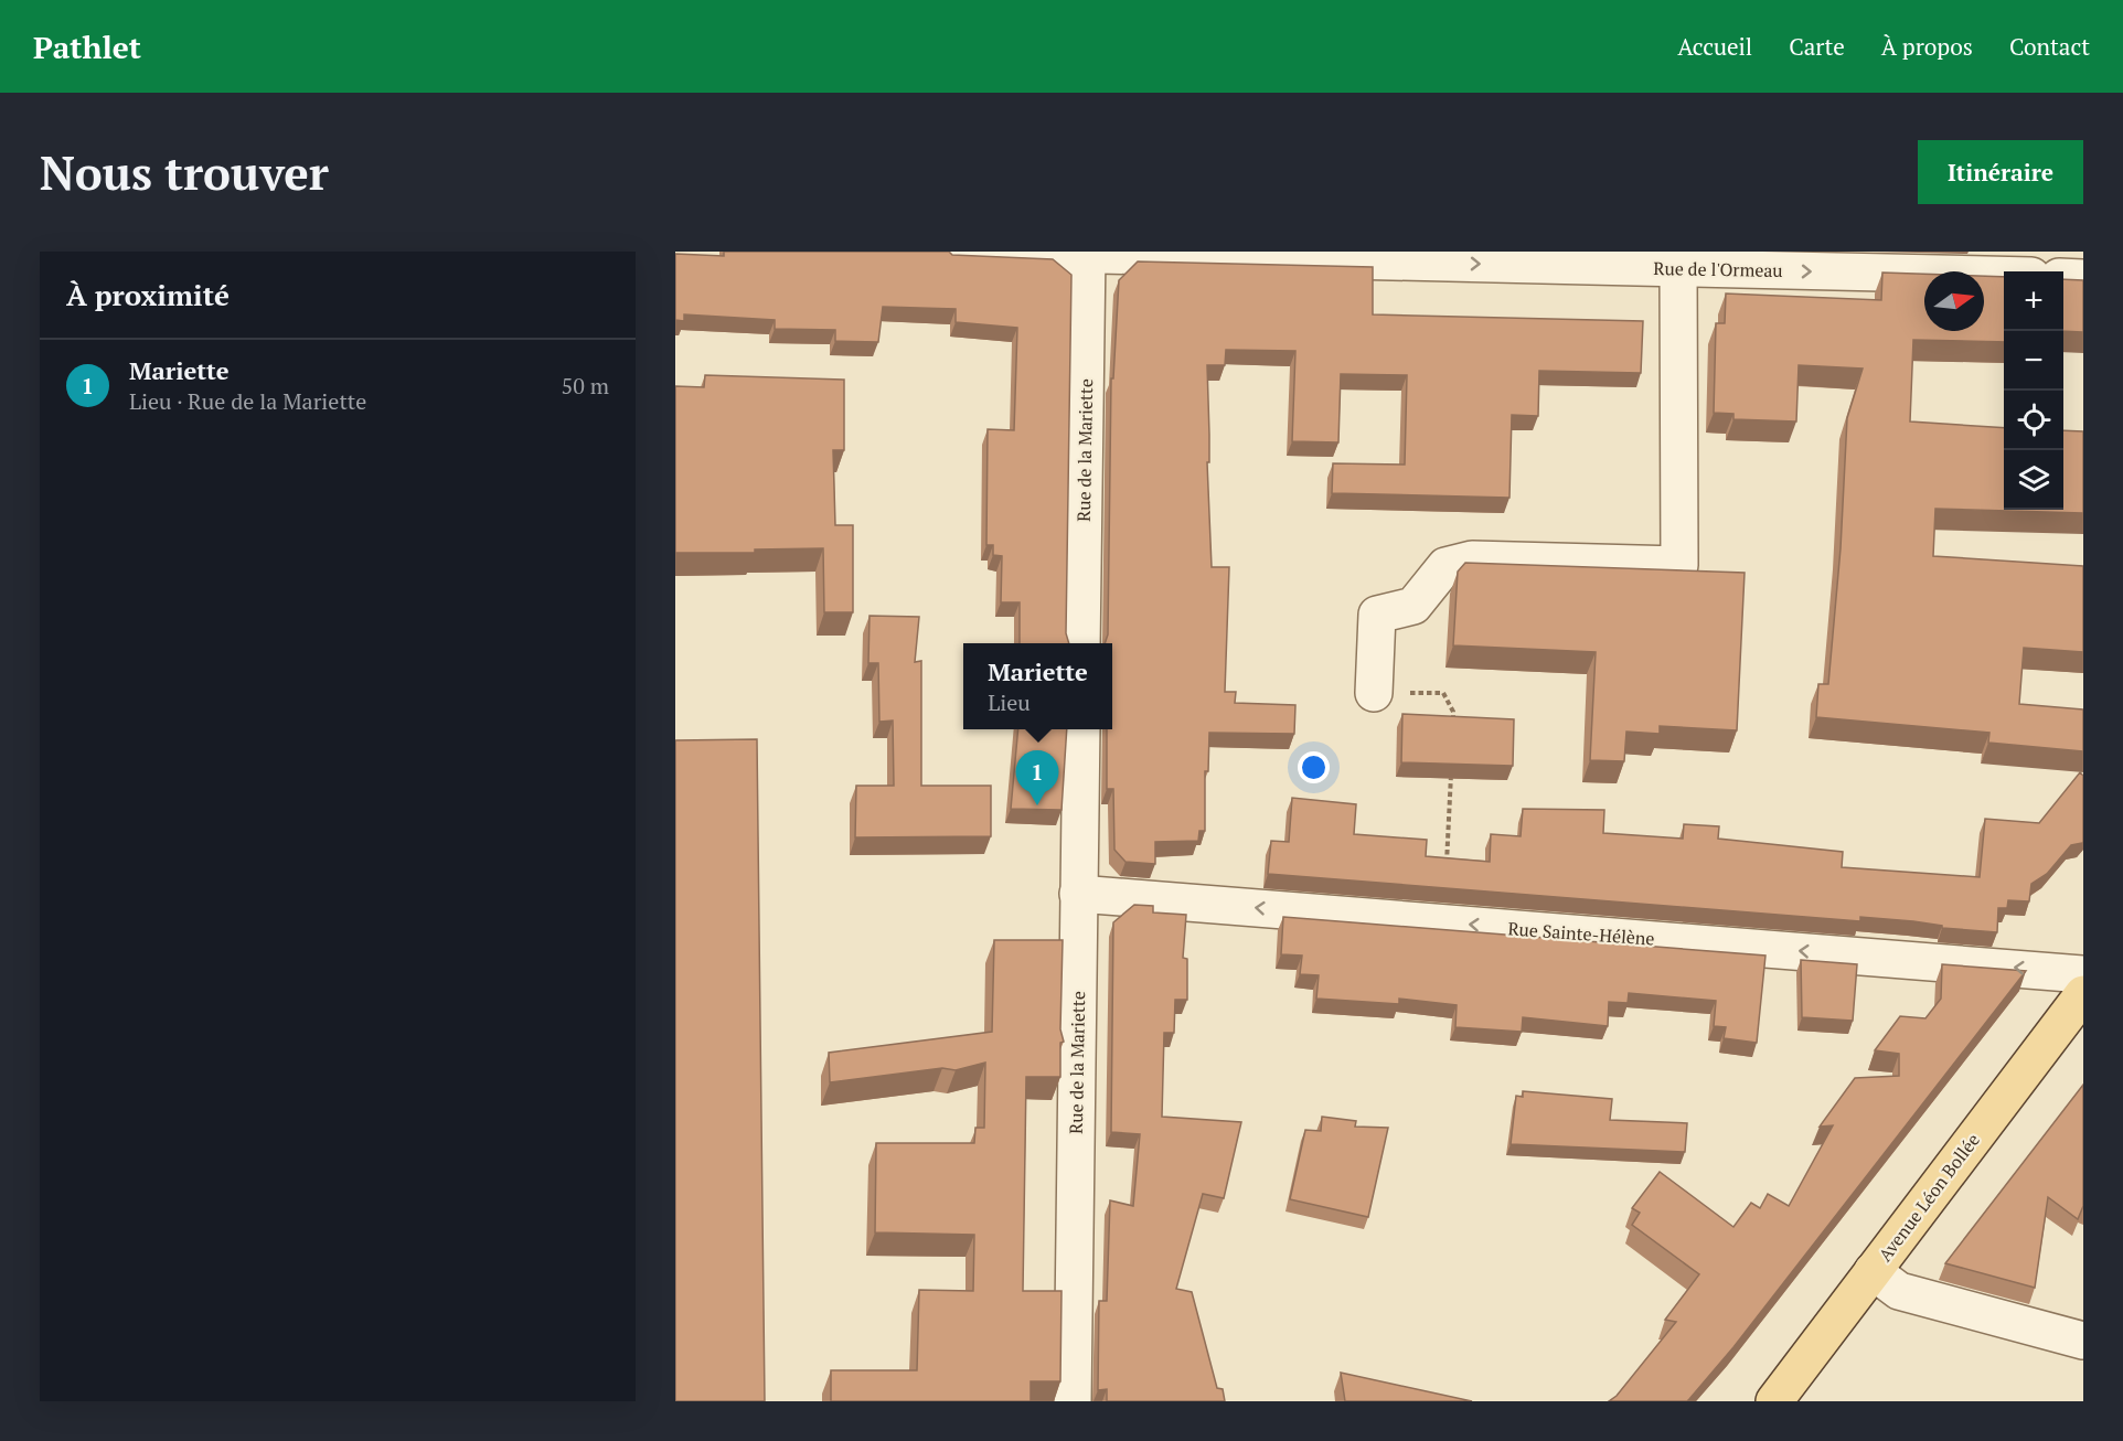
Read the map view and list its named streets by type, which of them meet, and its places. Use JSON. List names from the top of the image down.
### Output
{
  "streets": {
    "main road": ["Avenue Léon Bollée"],
    "street": ["Rue de l'Ormeau", "Rue de la Mariette", "Rue Sainte-Hélène"]
  },
  "crossings": [
    ["Rue de l'Ormeau", "Rue de la Mariette"],
    ["Rue de la Mariette", "Rue Sainte-Hélène"]
  ],
  "one_way": ["Rue de l'Ormeau", "Rue Sainte-Hélène"],
  "north": "right",
  "page": {
    "header": "Pathlet",
    "nav": [
      "Accueil",
      "Carte",
      "À propos",
      "Contact"
    ],
    "buttons": "Itinéraire",
    "title": "Nous trouver",
    "heading": "À proximité",
    "map_buttons": ["+", "−"],
    "list": [
      {
        "mark": "1",
        "name": "Mariette",
        "note": "Lieu · Rue de la Mariette",
        "value": "50 m"
      }
    ],
    "popup": ["Mariette", "Lieu"],
    "pins": "1"
  }
}
